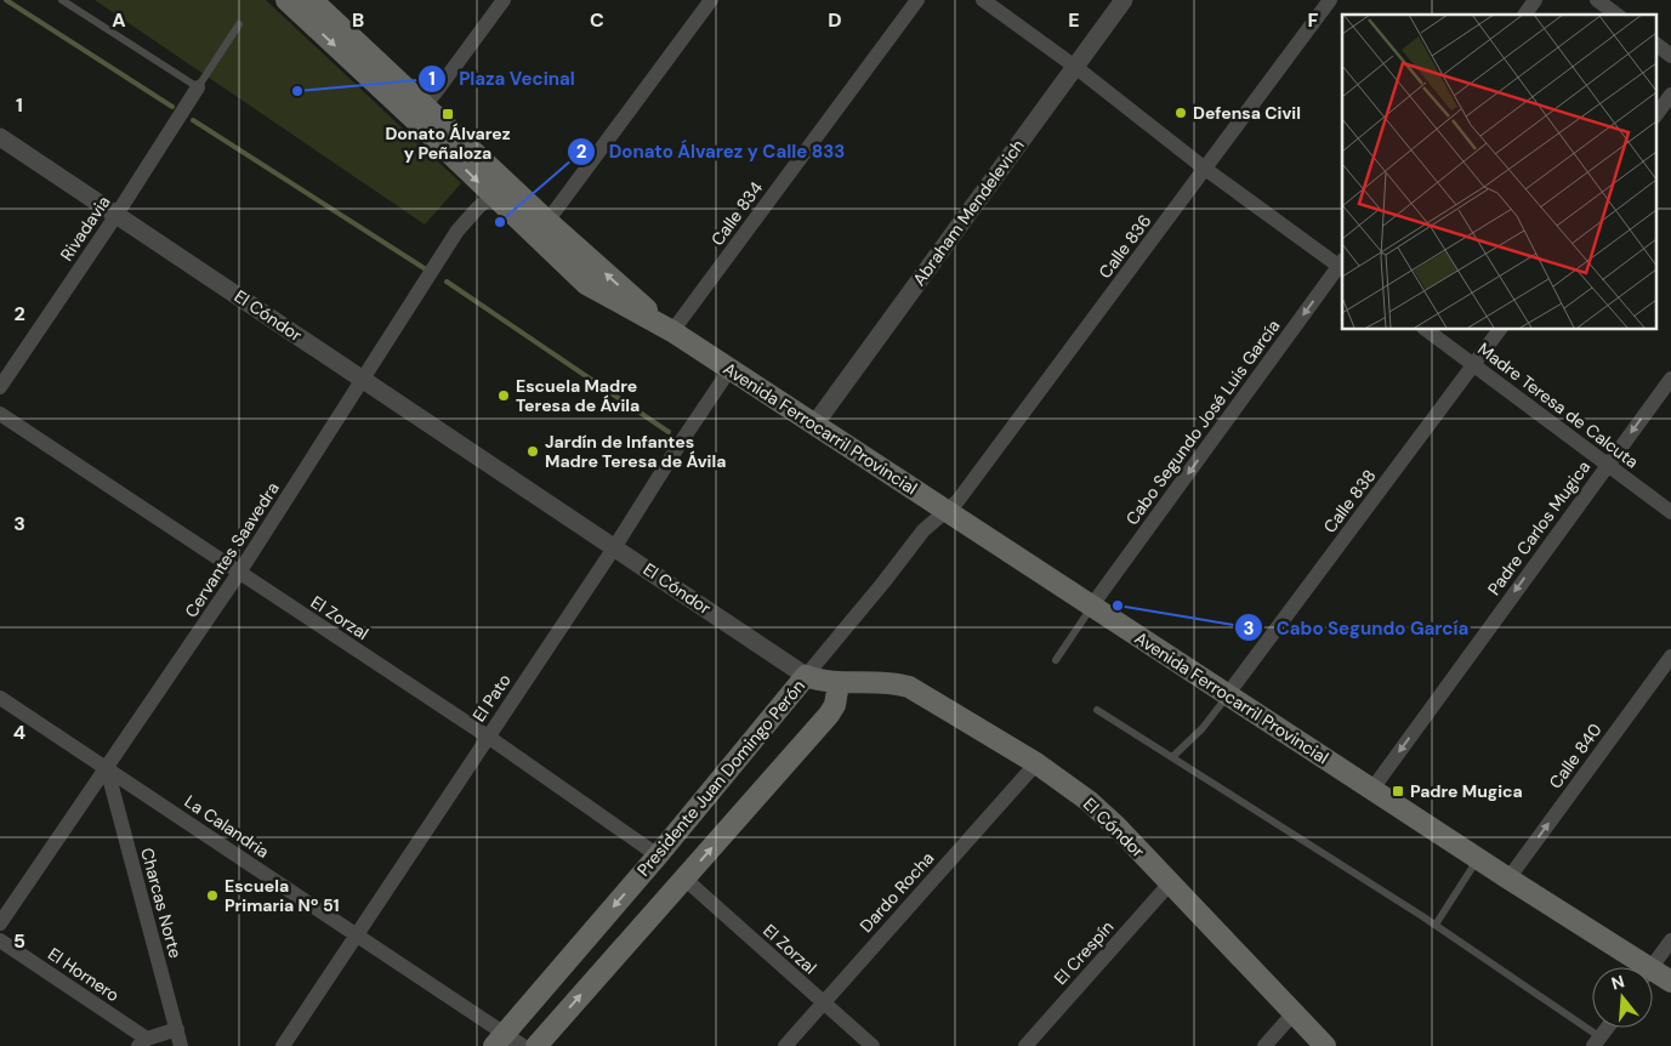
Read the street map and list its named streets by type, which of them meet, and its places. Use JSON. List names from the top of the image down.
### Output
{
  "streets": {
    "main road": ["El Cóndor", "Avenida Ferrocarril Provincial", "Presidente Juan Domingo Perón"],
    "street": [
      "Abraham Mendelevich",
      "Calle 834",
      "Rivadavia",
      "Calle 836",
      "Madre Teresa de Calcuta",
      "Cabo Segundo José Luis García",
      "Calle 838",
      "Padre Carlos Mugica",
      "Cervantes Saavedra",
      "El Zorzal",
      "El Pato",
      "Calle 840",
      "La Calandria",
      "Dardo Rocha",
      "Charcas Norte",
      "El Crespín",
      "El Hornero"
    ]
  },
  "crossings": [
    ["Abraham Mendelevich", "Avenida Ferrocarril Provincial"],
    ["Calle 834", "Avenida Ferrocarril Provincial"],
    ["Rivadavia", "El Cóndor"],
    ["Calle 836", "Avenida Ferrocarril Provincial"],
    ["Calle 836", "Presidente Juan Domingo Perón"],
    ["El Cóndor", "Cervantes Saavedra"],
    ["El Cóndor", "El Pato"],
    ["El Cóndor", "Presidente Juan Domingo Perón"],
    ["El Cóndor", "Dardo Rocha"],
    ["El Cóndor", "El Crespín"],
    ["Madre Teresa de Calcuta", "Calle 838"],
    ["Madre Teresa de Calcuta", "Padre Carlos Mugica"],
    ["Cabo Segundo José Luis García", "Avenida Ferrocarril Provincial"],
    ["Avenida Ferrocarril Provincial", "Calle 838"],
    ["Avenida Ferrocarril Provincial", "Padre Carlos Mugica"],
    ["Avenida Ferrocarril Provincial", "El Pato"],
    ["Avenida Ferrocarril Provincial", "Calle 840"],
    ["Avenida Ferrocarril Provincial", "Presidente Juan Domingo Perón"],
    ["Cervantes Saavedra", "El Zorzal"],
    ["Cervantes Saavedra", "La Calandria"],
    ["Cervantes Saavedra", "Charcas Norte"],
    ["El Zorzal", "El Pato"],
    ["El Zorzal", "Presidente Juan Domingo Perón"],
    ["El Zorzal", "Dardo Rocha"],
    ["El Pato", "La Calandria"],
    ["Presidente Juan Domingo Perón", "La Calandria"],
    ["La Calandria", "Charcas Norte"]
  ],
  "one_way": [
    "Cabo Segundo José Luis García",
    "Padre Carlos Mugica",
    "Calle 840",
    "Presidente Juan Domingo Perón"
  ],
  "places": {
    "other": [
      "Plaza Vecinal",
      "Defensa Civil",
      "Donato Álvarez y Calle 833",
      "Escuela Madre Teresa de Ávila",
      "Jardín de Infantes Madre Teresa de Ávila",
      "Cabo Segundo García",
      "Escuela Primaria Nº 51"
    ],
    "transit": ["Donato Álvarez y Peñaloza", "Padre Mugica"]
  },
  "north": "top",
  "grid": {
    "columns": [
      "A",
      "B",
      "C",
      "D",
      "E",
      "F"
    ],
    "rows": [
      "1",
      "2",
      "3",
      "4",
      "5"
    ]
  }
}
